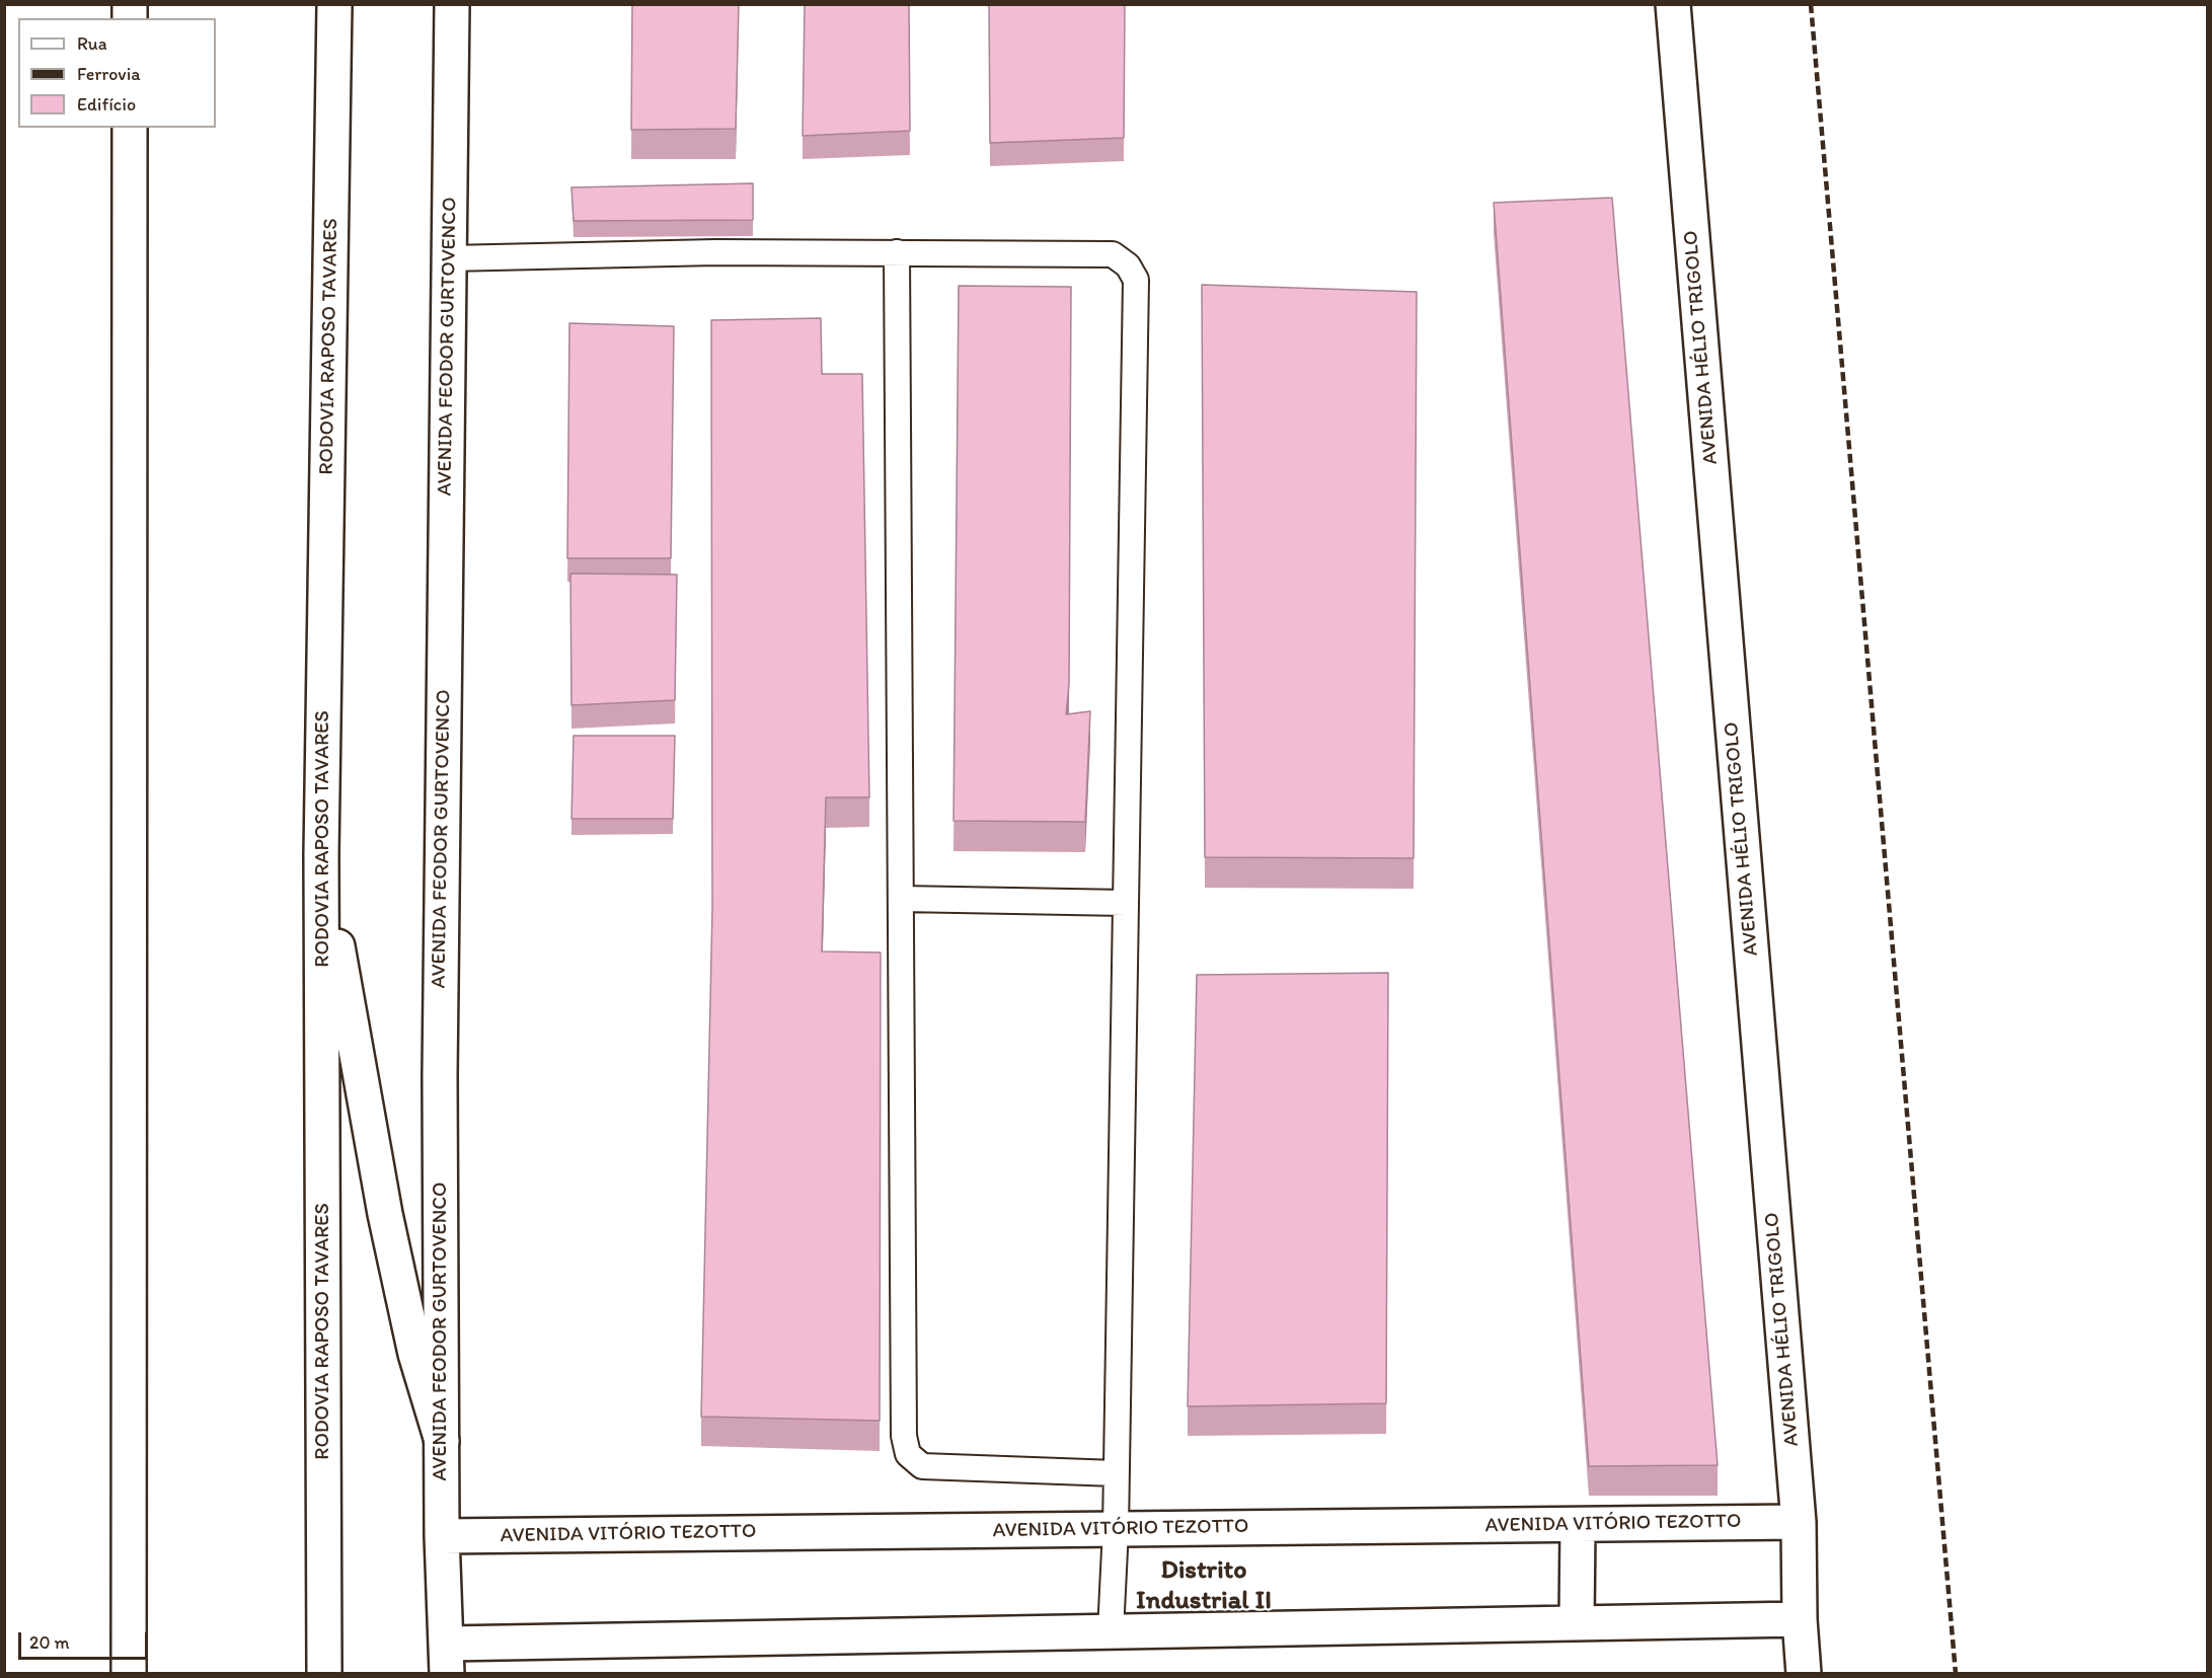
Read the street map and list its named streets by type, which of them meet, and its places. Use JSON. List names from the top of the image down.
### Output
{
  "streets": {
    "main road": [
      "RODOVIA RAPOSO TAVARES",
      "AVENIDA FEODOR GURTOVENCO",
      "AVENIDA HÉLIO TRIGOLO",
      "AVENIDA VITÓRIO TEZOTTO"
    ]
  },
  "crossings": [
    ["AVENIDA FEODOR GURTOVENCO", "AVENIDA VITÓRIO TEZOTTO"],
    ["AVENIDA HÉLIO TRIGOLO", "AVENIDA VITÓRIO TEZOTTO"]
  ],
  "districts": ["Distrito Industrial II"],
  "legend": ["Rua", "Ferrovia", "Edifício"],
  "scale_bar": "20 m"
}
